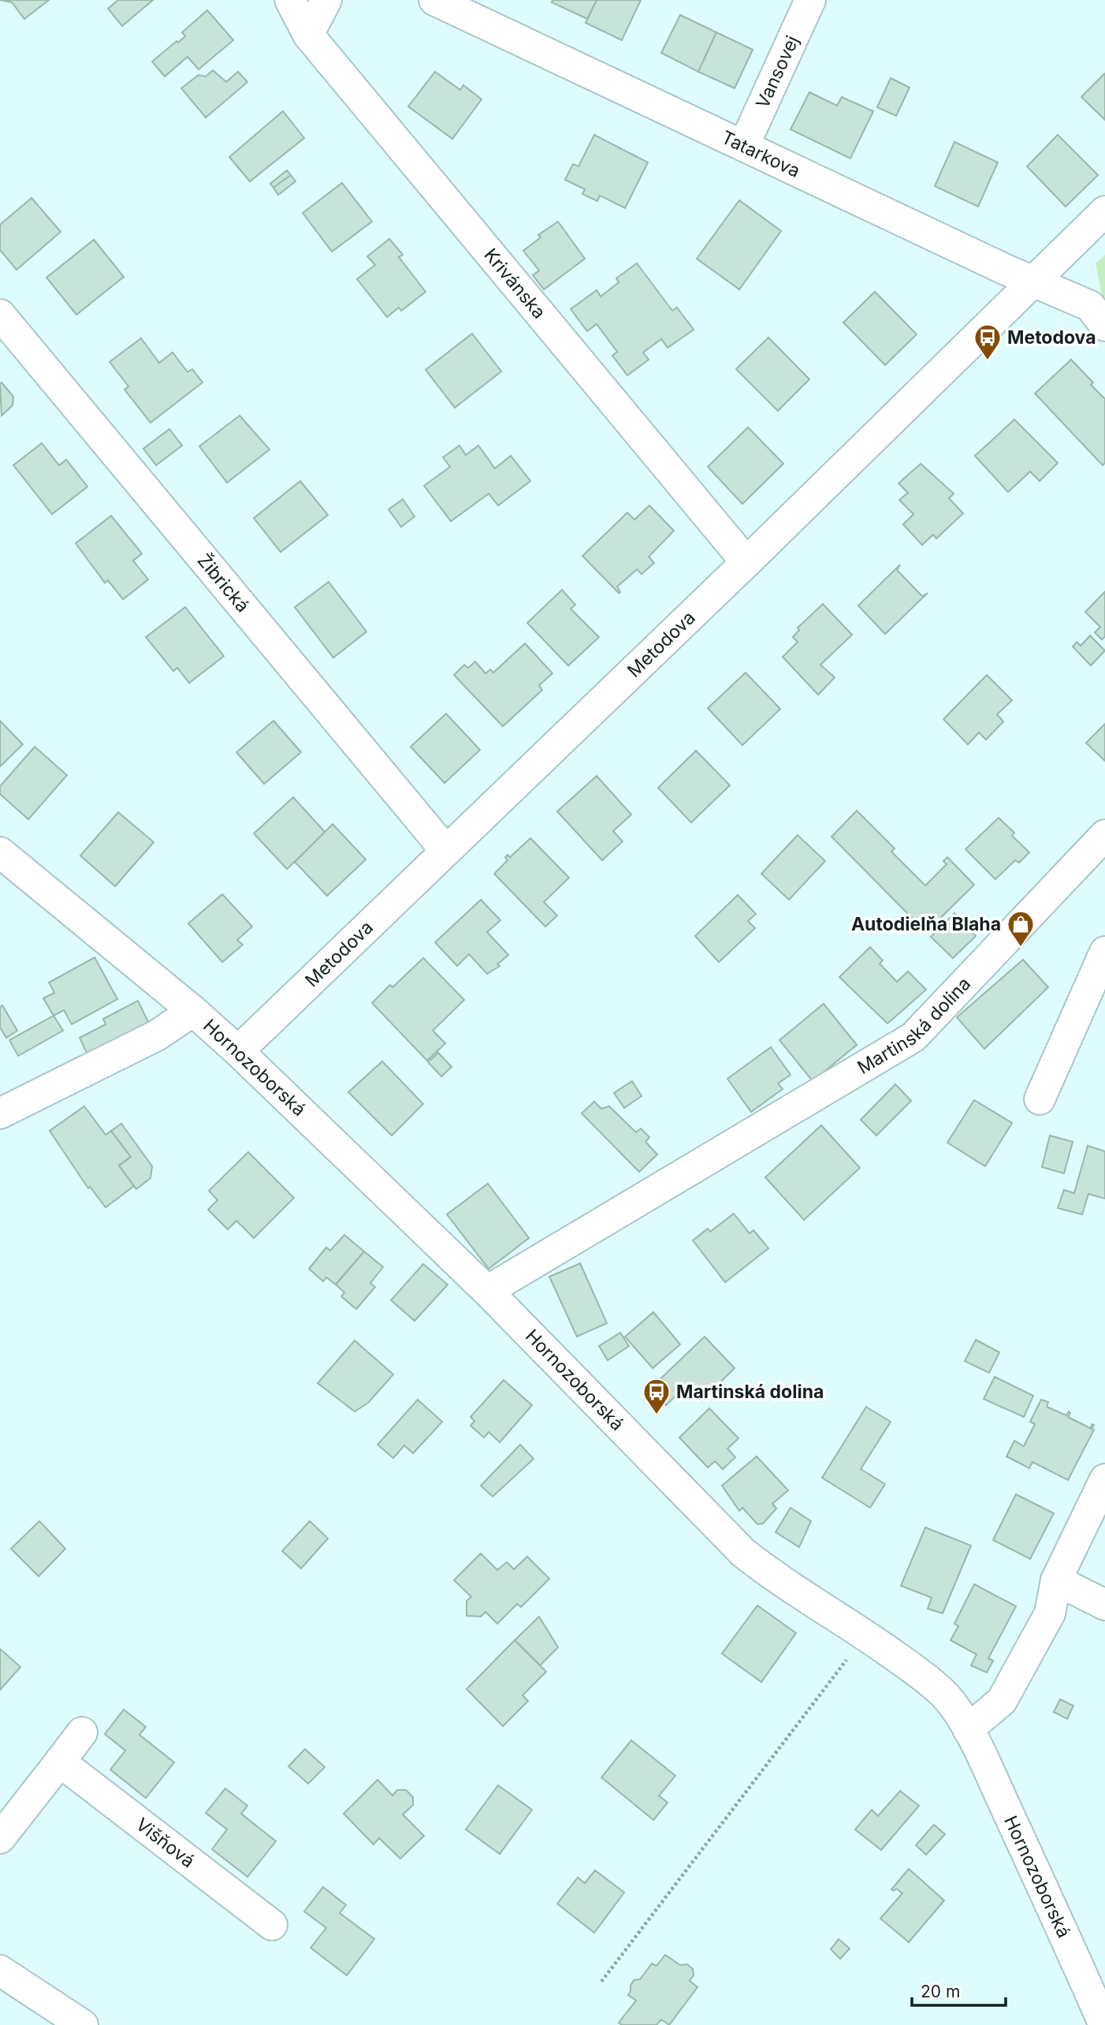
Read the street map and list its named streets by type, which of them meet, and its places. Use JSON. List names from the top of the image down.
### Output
{
  "streets": {
    "street": [
      "Vansovej",
      "Tatarkova",
      "Krivánska",
      "Žibrická",
      "Metodova",
      "Martinská dolina",
      "Hornozoborská",
      "Višňová"
    ]
  },
  "crossings": [
    ["Vansovej", "Tatarkova"],
    ["Tatarkova", "Metodova"],
    ["Krivánska", "Metodova"],
    ["Žibrická", "Metodova"],
    ["Metodova", "Hornozoborská"],
    ["Martinská dolina", "Hornozoborská"]
  ],
  "places": {
    "bus stop": ["Metodova", "Martinská dolina"],
    "shop": ["Autodielňa Blaha"]
  },
  "scale_bar": "20 m"
}
